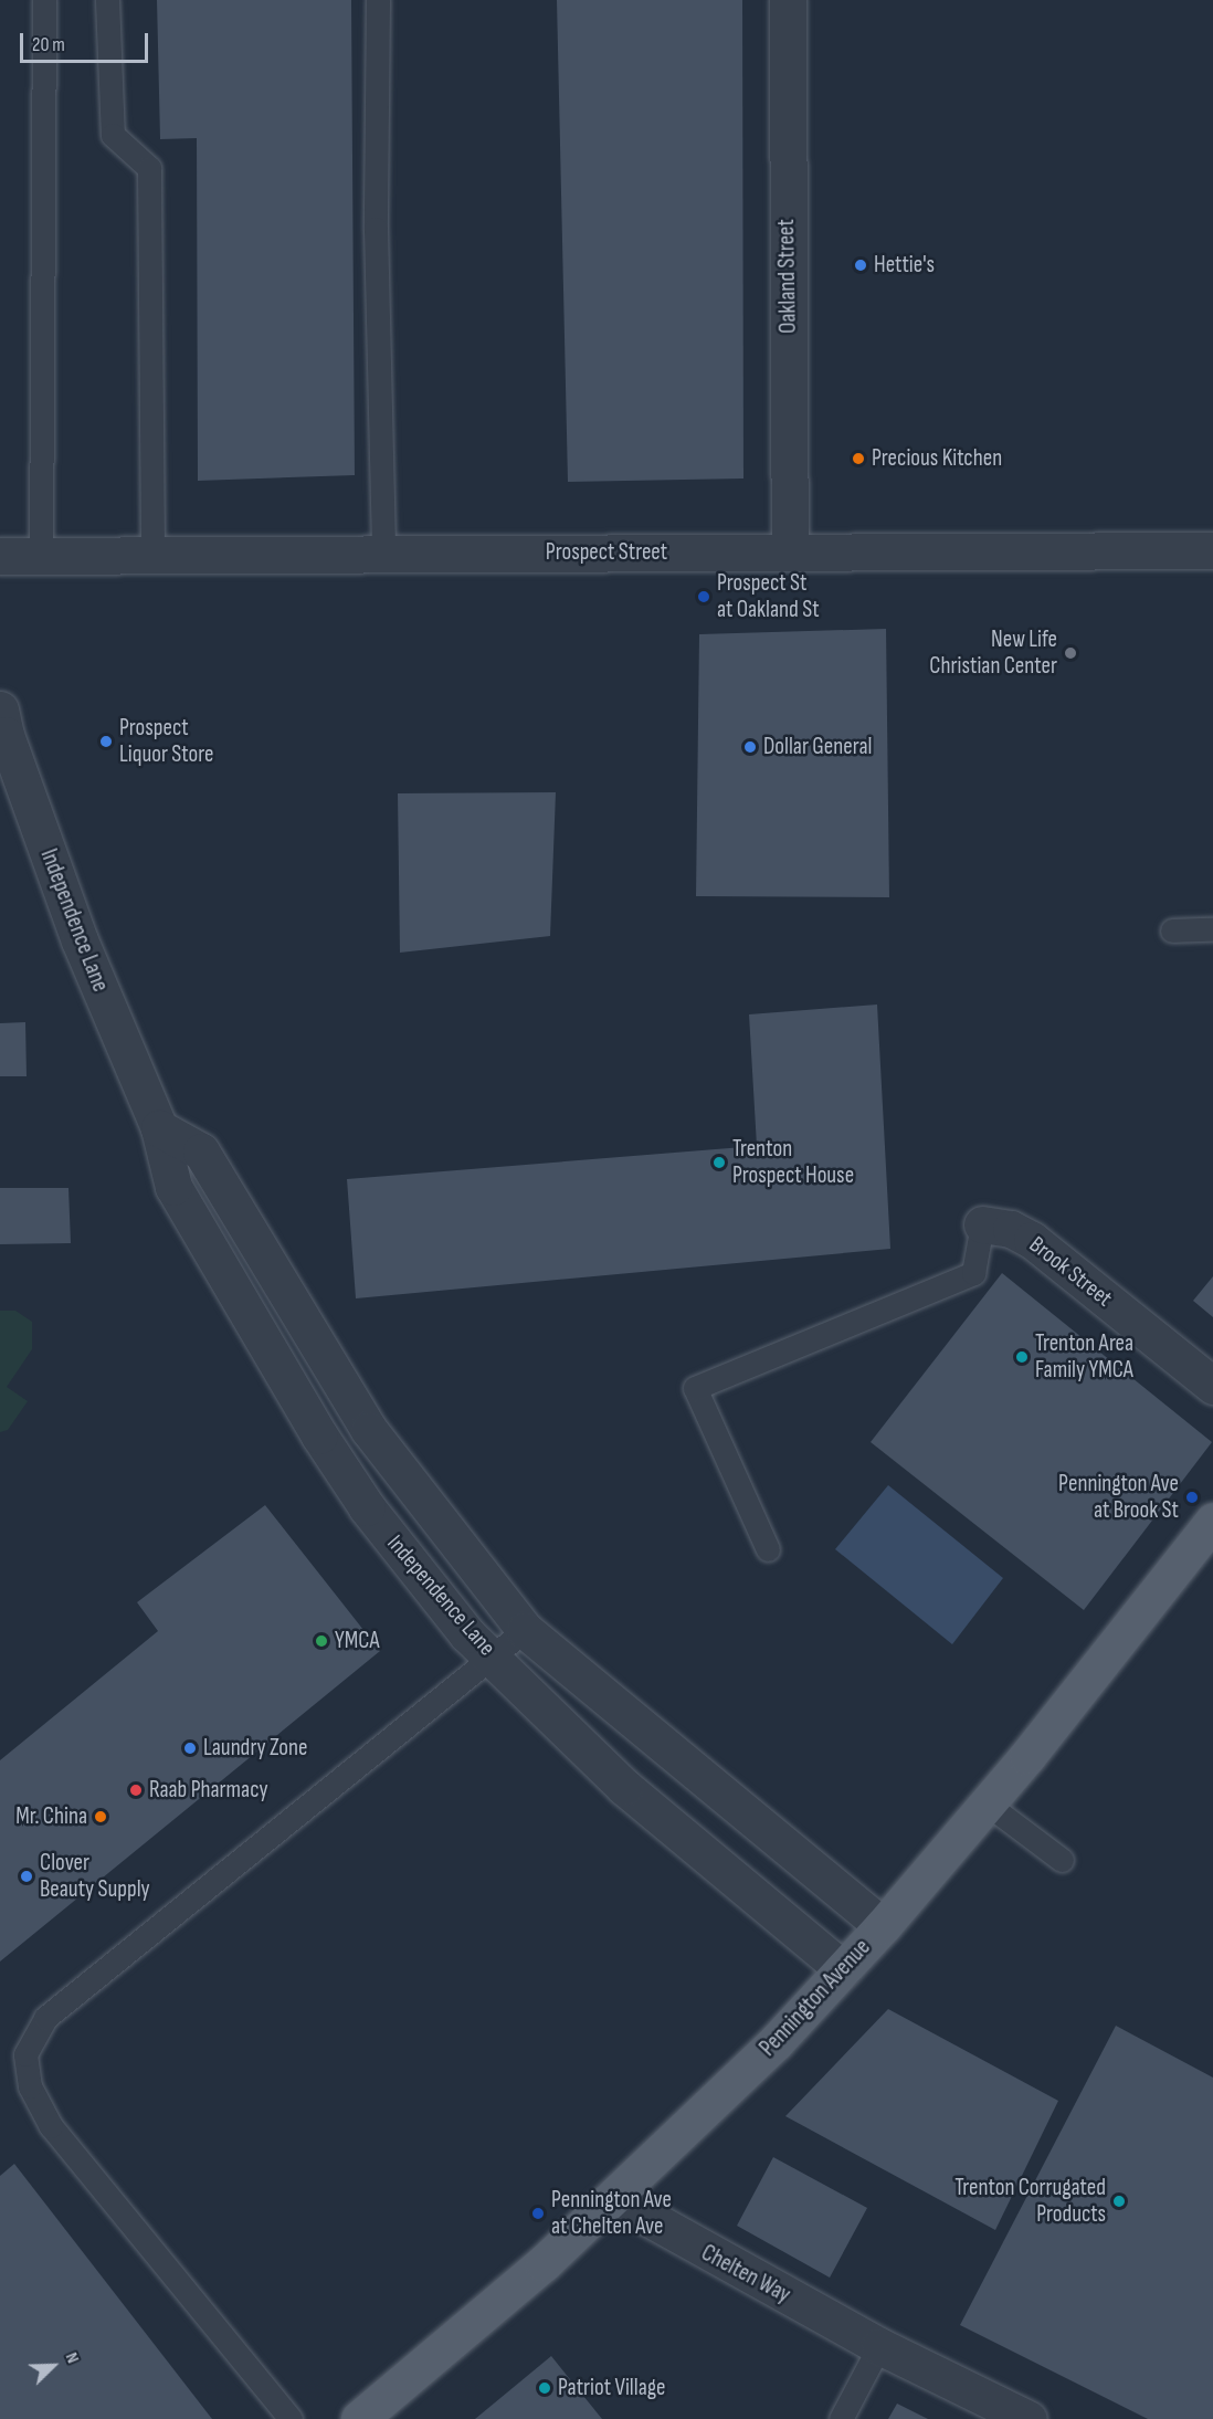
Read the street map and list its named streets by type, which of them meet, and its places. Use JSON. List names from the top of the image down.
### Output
{
  "streets": {
    "main road": ["Pennington Avenue"],
    "street": [
      "Oakland Street",
      "Prospect Street",
      "Independence Lane",
      "Brook Street",
      "Chelten Way"
    ]
  },
  "crossings": [
    ["Oakland Street", "Prospect Street"],
    ["Independence Lane", "Pennington Avenue"],
    ["Pennington Avenue", "Chelten Way"]
  ],
  "places": [
    "Hettie's",
    "Precious Kitchen",
    "Prospect St at Oakland St",
    "New Life Christian Center",
    "Prospect Liquor Store",
    "Dollar General",
    "Trenton Prospect House",
    "Trenton Area Family YMCA",
    "Pennington Ave at Brook St",
    "YMCA",
    "Laundry Zone",
    "Raab Pharmacy",
    "Mr. China",
    "Clover Beauty Supply",
    "Trenton Corrugated Products",
    "Pennington Ave at Chelten Ave",
    "Patriot Village"
  ],
  "scale_bar": "20 m",
  "north": "top right"
}
